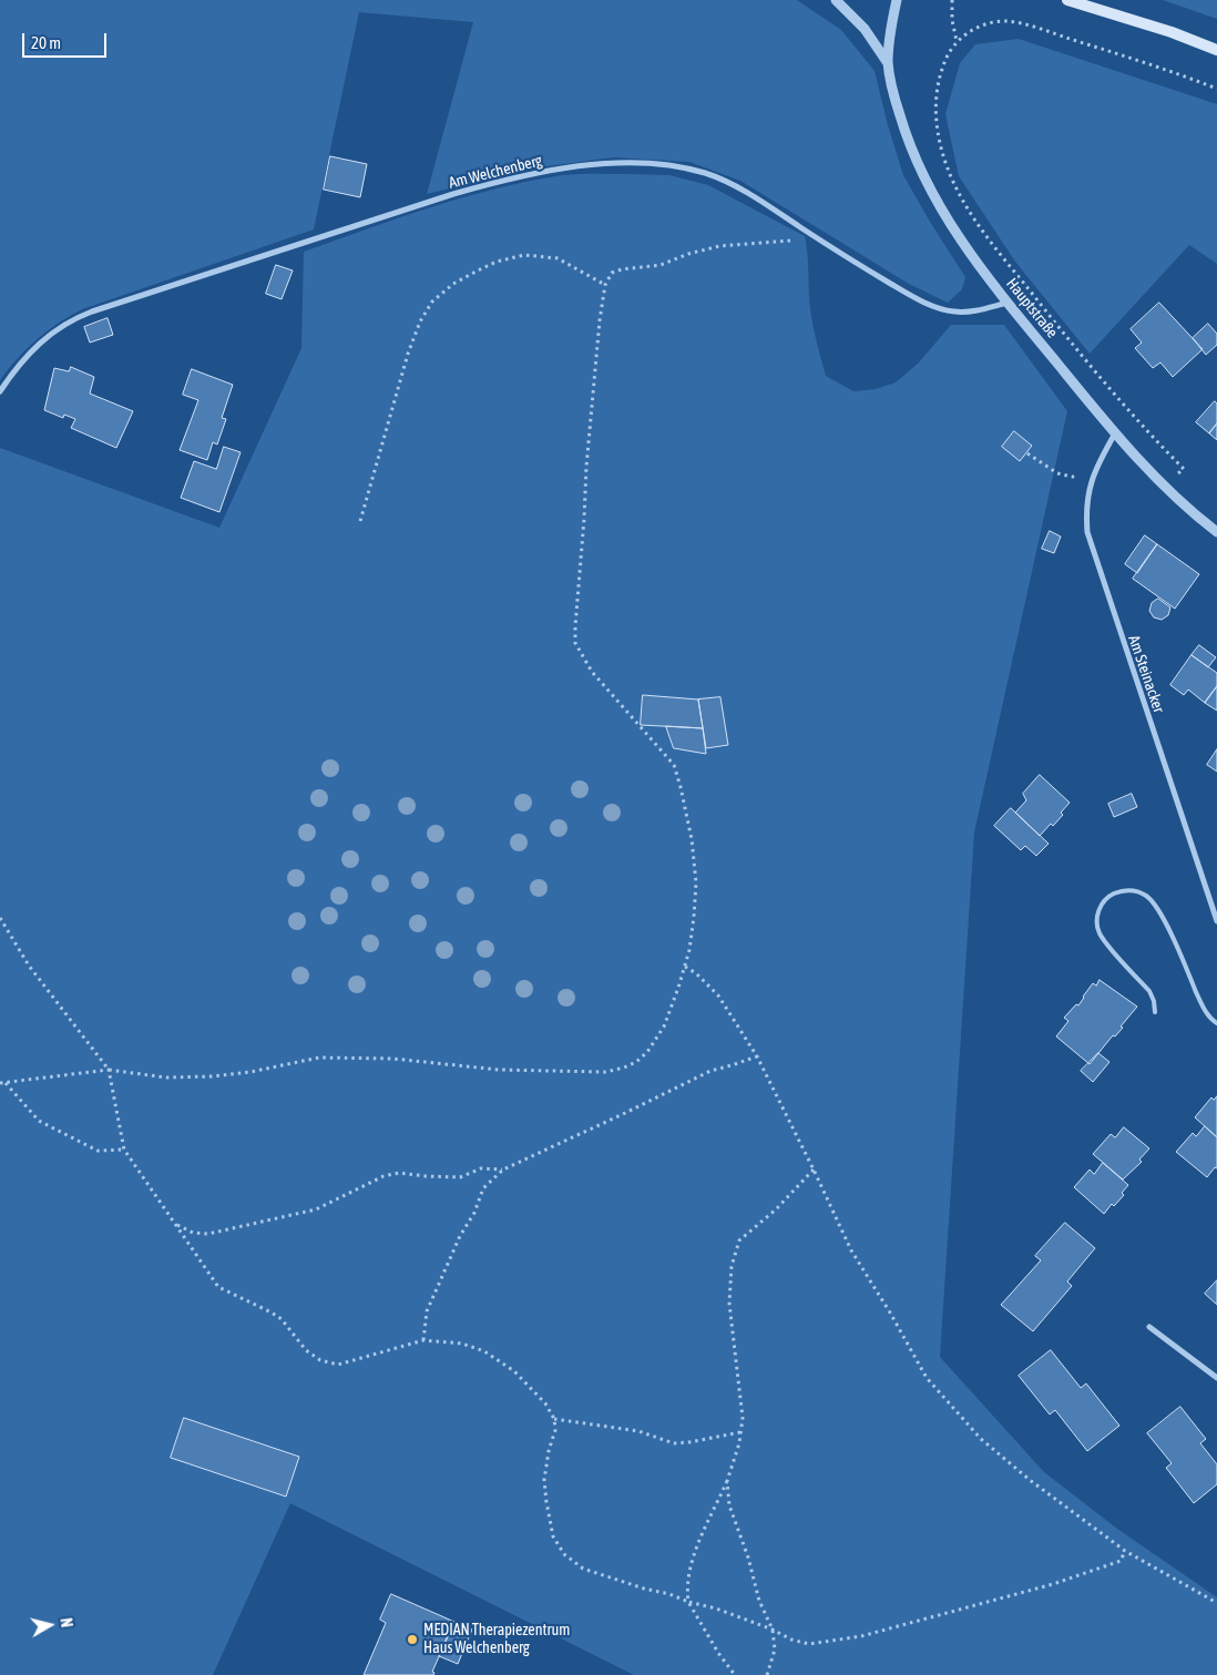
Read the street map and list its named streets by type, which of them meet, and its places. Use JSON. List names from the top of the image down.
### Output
{
  "streets": {
    "street": ["Am Welchenberg", "Hauptstraße", "Am Steinacker"]
  },
  "crossings": [
    ["Am Welchenberg", "Hauptstraße"],
    ["Hauptstraße", "Am Steinacker"]
  ],
  "places": ["MEDIAN Therapiezentrum Haus Welchenberg"],
  "scale_bar": "20 m",
  "north": "right"
}
